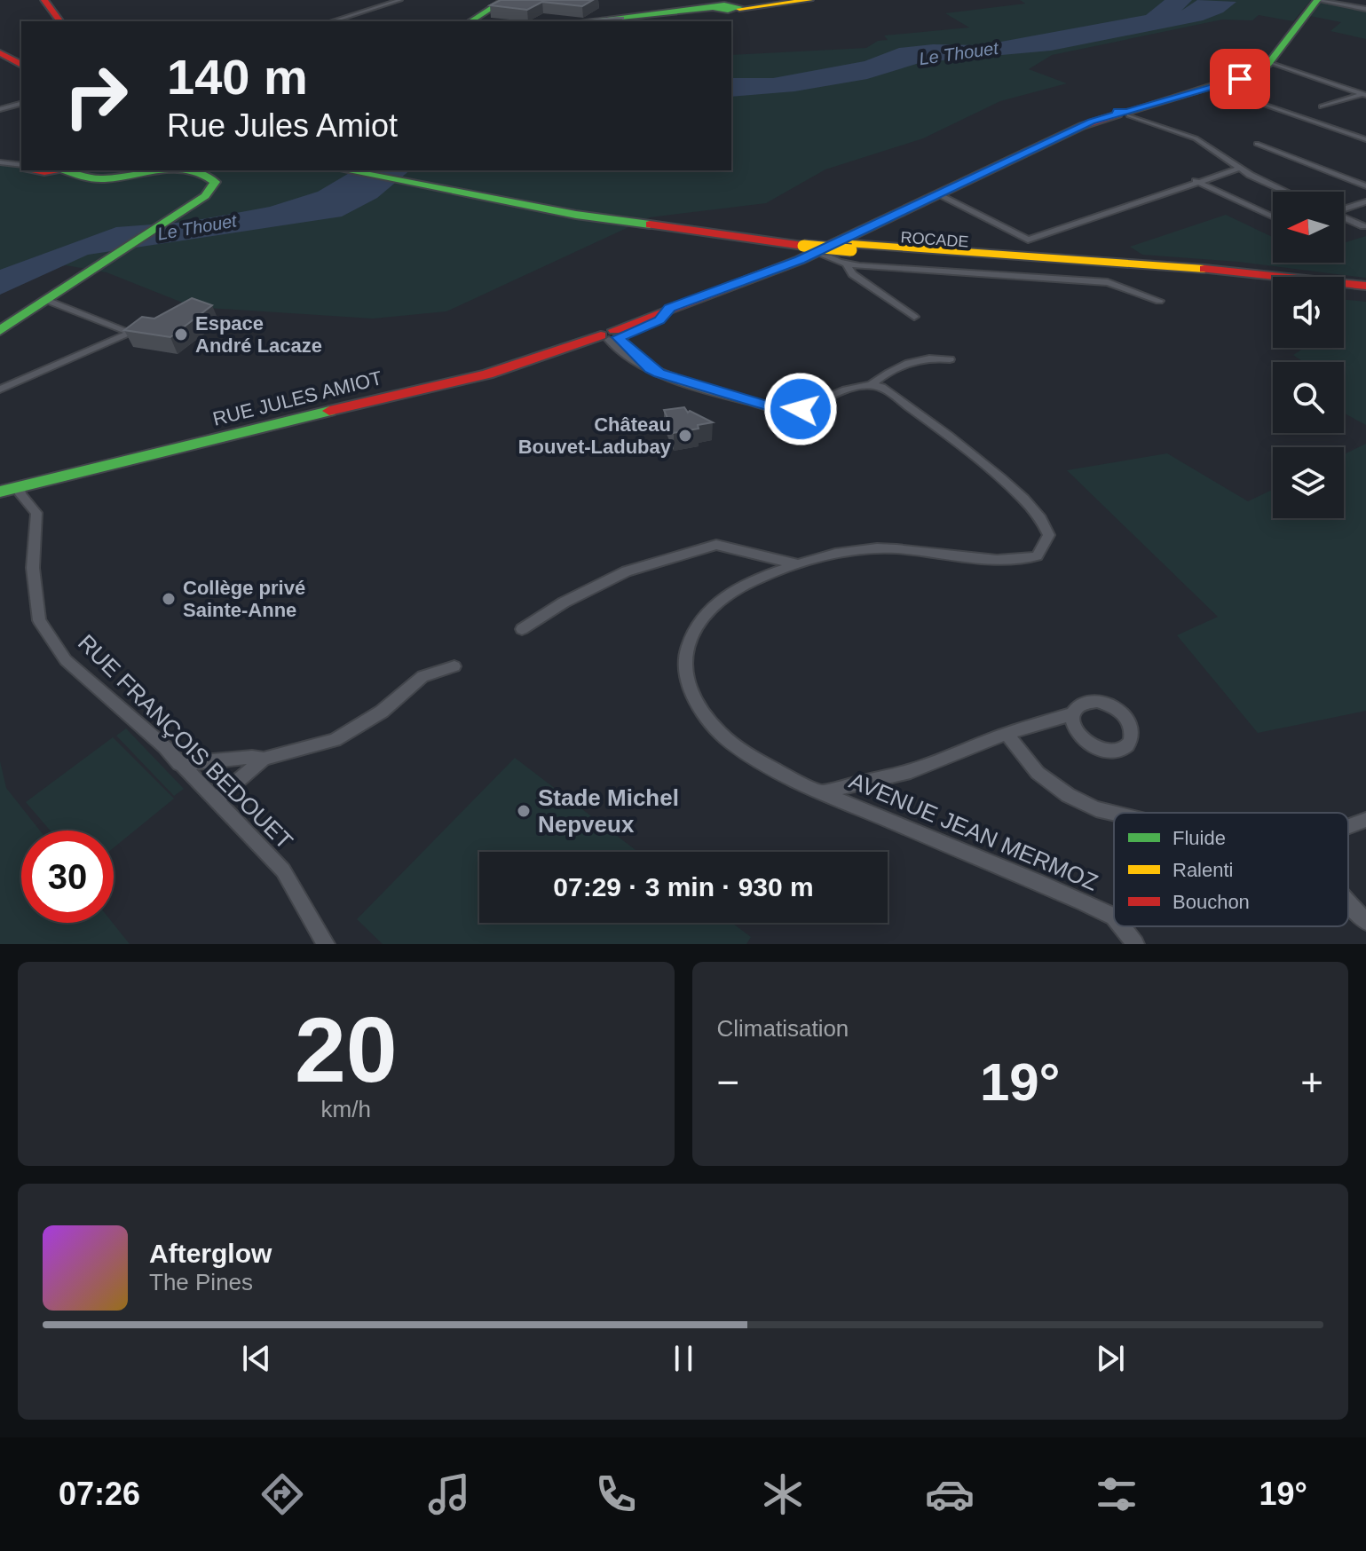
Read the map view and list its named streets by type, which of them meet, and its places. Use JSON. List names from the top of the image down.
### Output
{
  "streets": {
    "main road": ["ROCADE", "RUE JULES AMIOT"],
    "street": ["RUE FRANÇOIS BEDOUET", "AVENUE JEAN MERMOZ"]
  },
  "crossings": [
    ["ROCADE", "RUE JULES AMIOT"],
    ["RUE JULES AMIOT", "RUE FRANÇOIS BEDOUET"]
  ],
  "water": ["Le Thouet"],
  "places": [
    "Espace André Lacaze",
    "Château Bouvet-Ladubay",
    "Collège privé Sainte-Anne",
    "Stade Michel Nepveux"
  ],
  "legend": ["Fluide", "Ralenti", "Bouchon"],
  "north": "left",
  "page": {
    "turn": ["140 m", "Rue Jules Amiot"],
    "limit": "30",
    "trip": "07:29 · 3 min · 930 m",
    "tile": [
      ["20", "km/h"],
      "Climatisation"
    ],
    "heat": ["−", "19°", "+"],
    "song": ["Afterglow", "The Pines"],
    "tabs": ["07:26", "19°"]
  }
}
